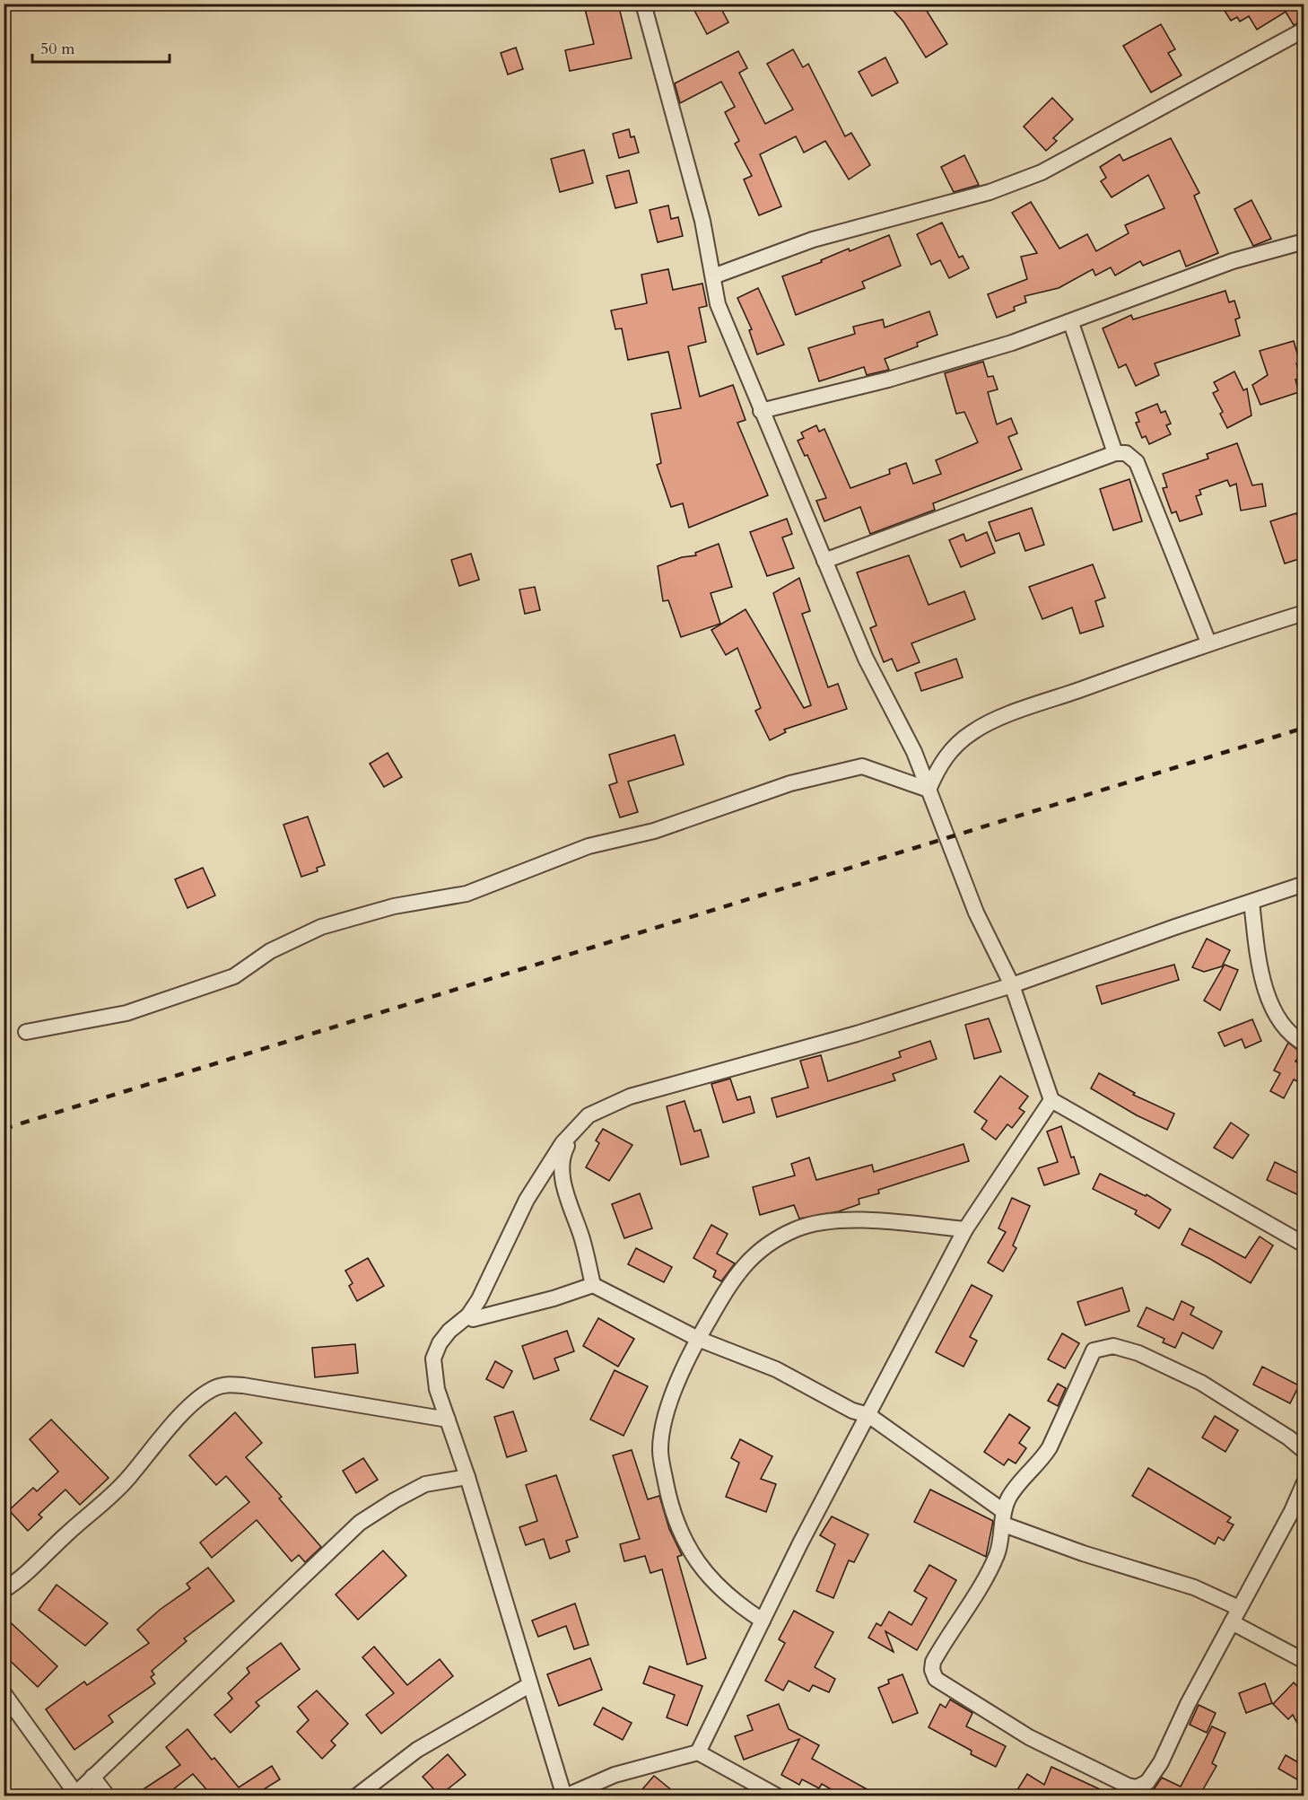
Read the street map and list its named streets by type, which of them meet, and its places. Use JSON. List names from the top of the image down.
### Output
{
  "scale_bar": "50 m"
}
